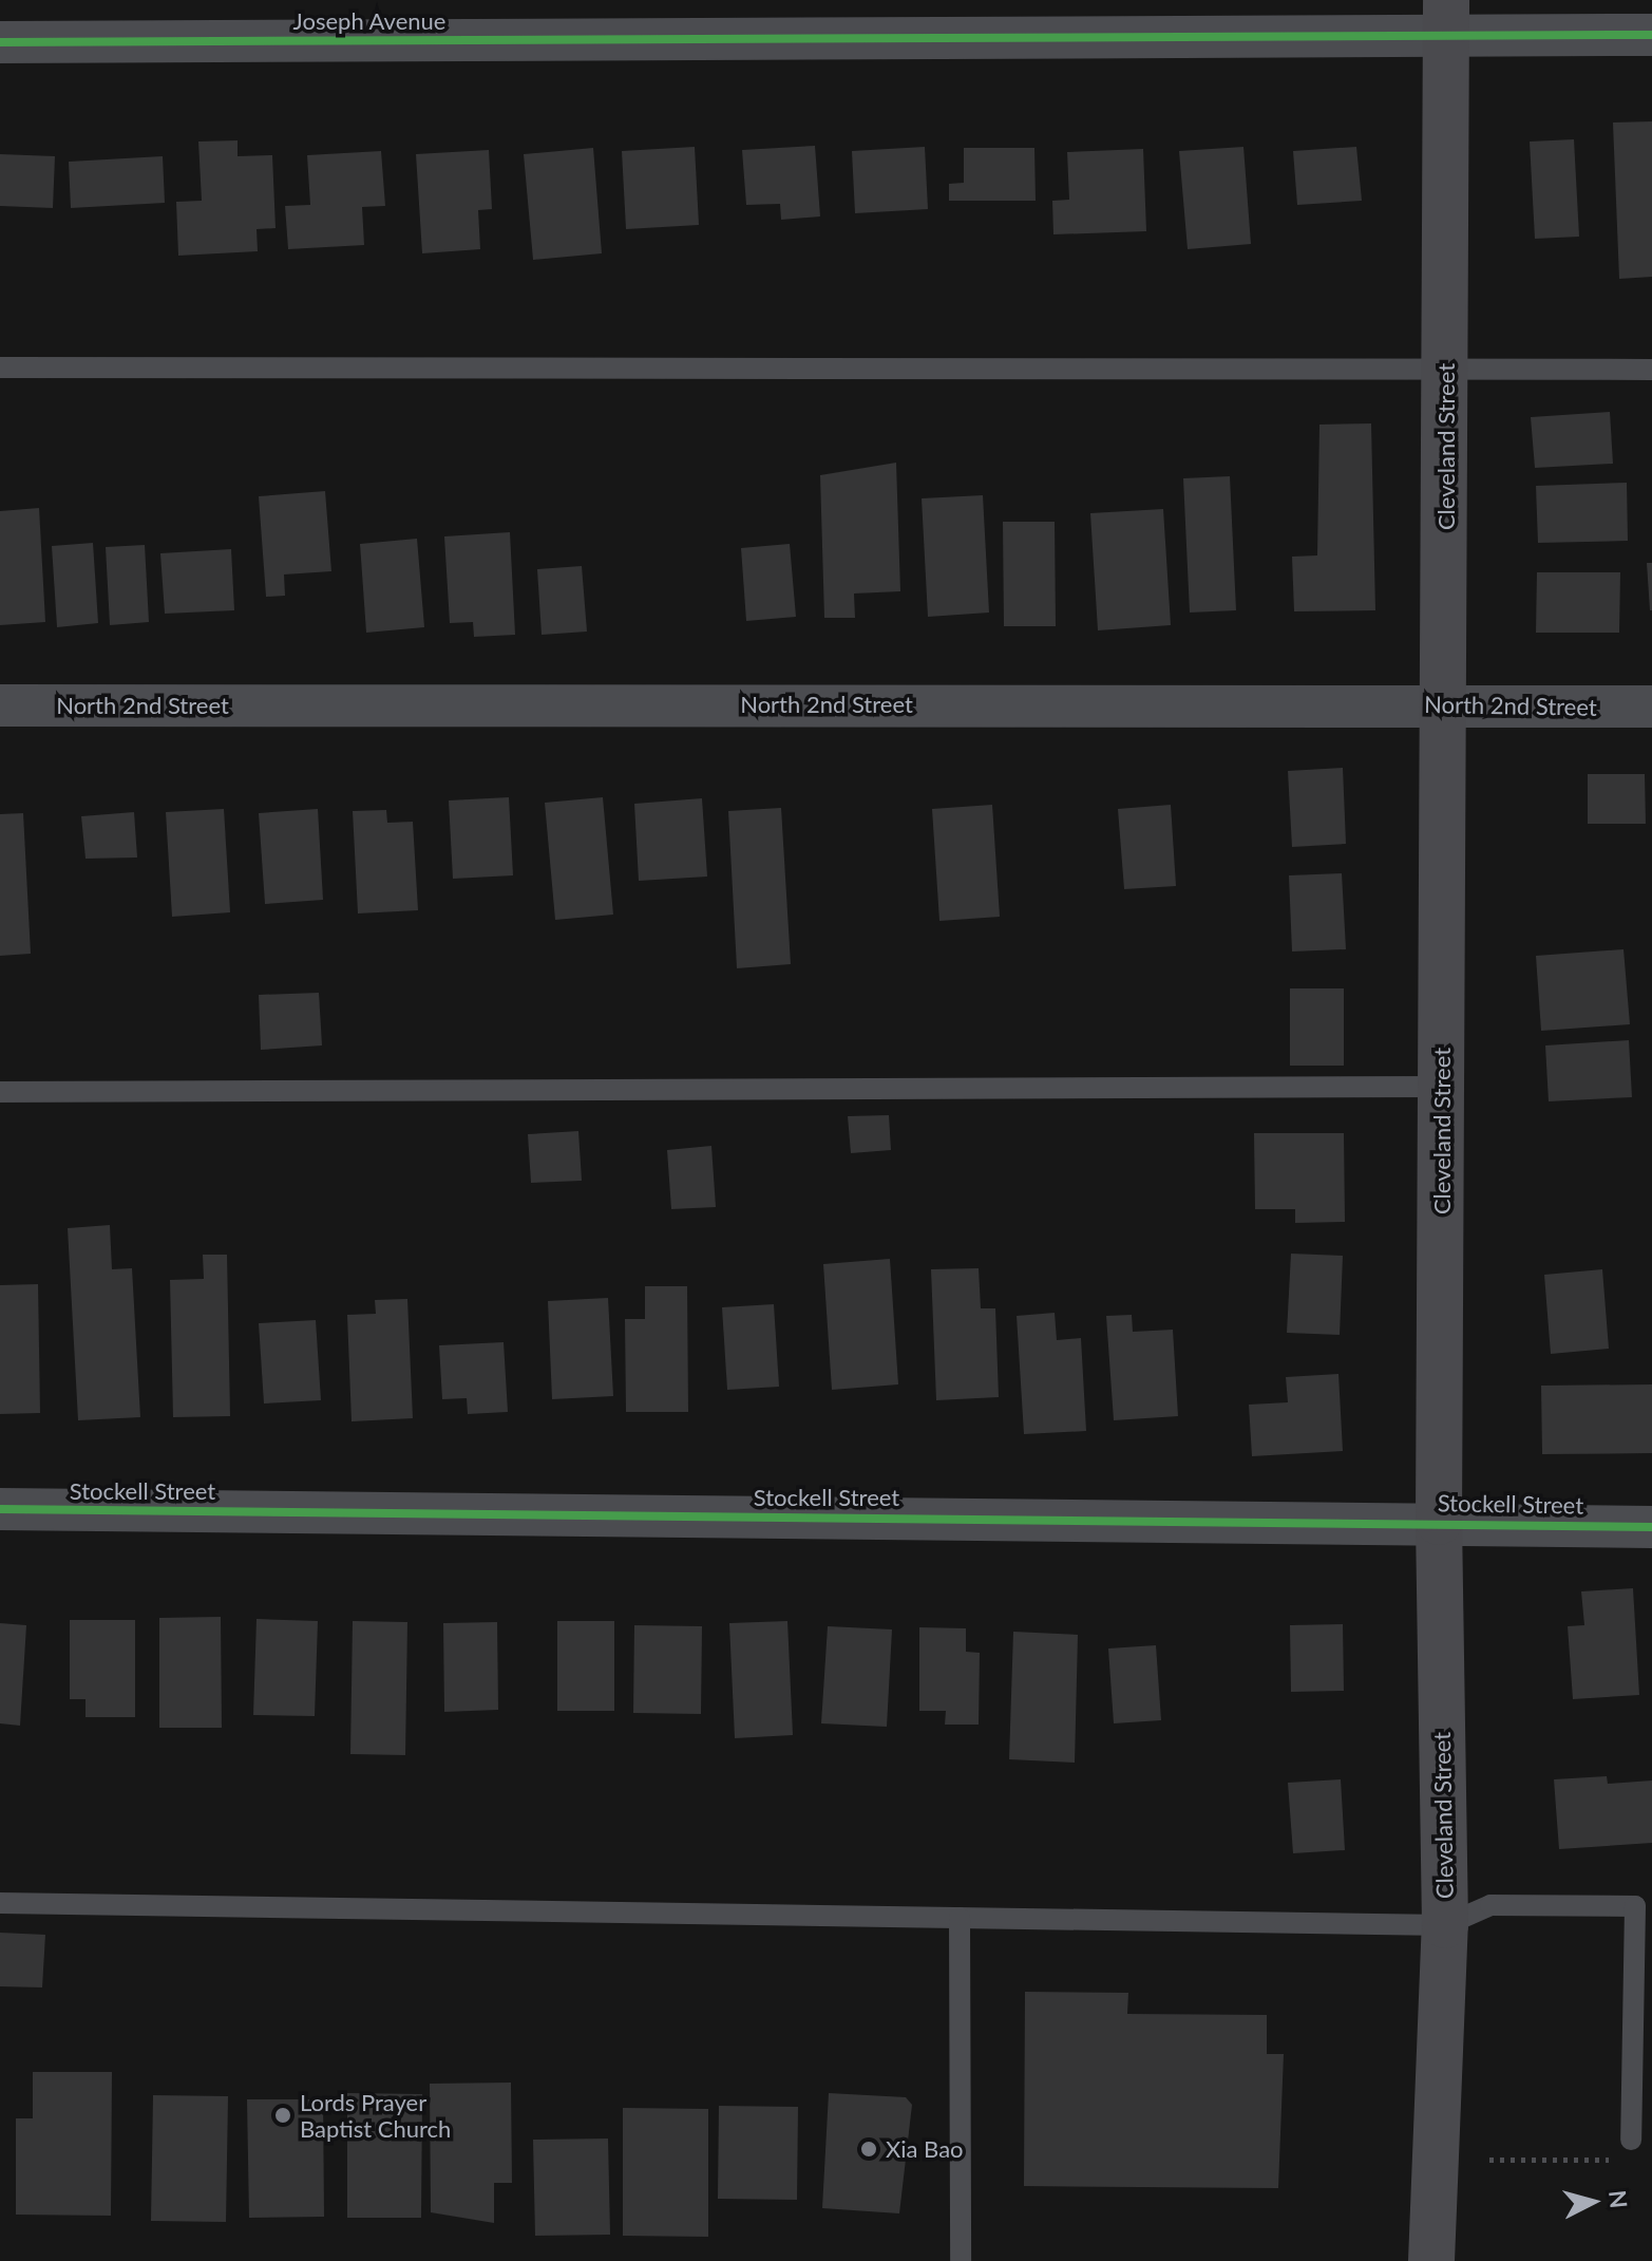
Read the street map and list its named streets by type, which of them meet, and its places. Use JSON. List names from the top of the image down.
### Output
{
  "streets": {
    "main road": ["Cleveland Street"],
    "street": ["Joseph Avenue", "North 2nd Street", "Stockell Street"]
  },
  "crossings": [
    ["Joseph Avenue", "Cleveland Street"],
    ["Cleveland Street", "North 2nd Street"],
    ["Cleveland Street", "Stockell Street"]
  ],
  "places": ["Lords Prayer Baptist Church", "Xia Bao"],
  "north": "right"
}
